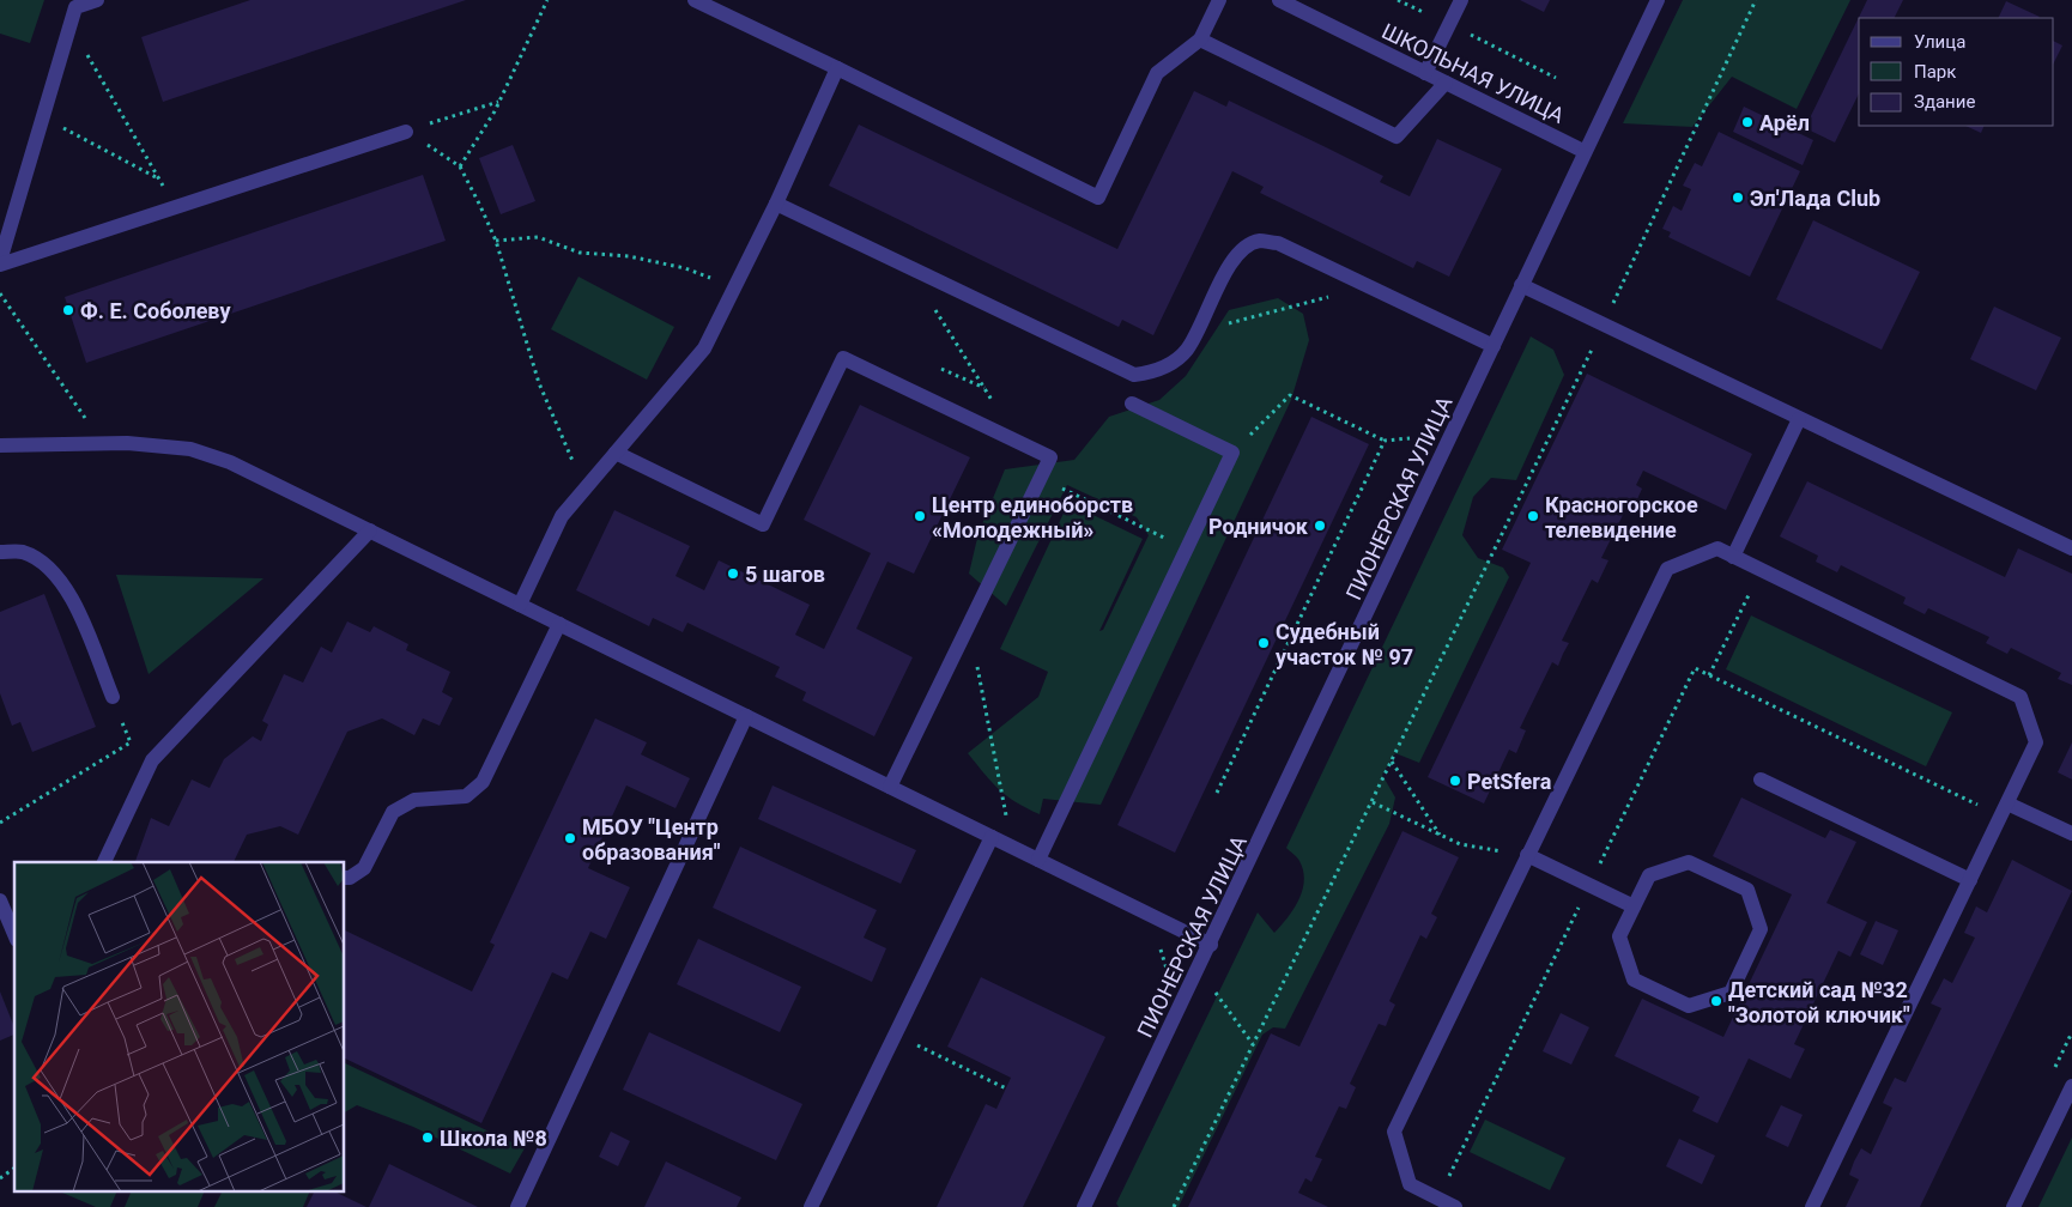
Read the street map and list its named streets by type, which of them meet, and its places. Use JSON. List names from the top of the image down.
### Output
{
  "streets": {
    "street": ["ШКОЛЬНАЯ УЛИЦА", "ПИОНЕРСКАЯ УЛИЦА"]
  },
  "crossings": [
    ["ШКОЛЬНАЯ УЛИЦА", "ПИОНЕРСКАЯ УЛИЦА"]
  ],
  "places": [
    "Арёл",
    "Эл'Лада Club",
    "Ф. Е. Соболеву",
    "Центр единоборств «Молодежный»",
    "Красногорское телевидение",
    "Родничок",
    "5 шагов",
    "Судебный участок № 97",
    "PetSfera",
    "МБОУ \"Центр образования\"",
    "Детский сад №32 \"Золотой ключик\"",
    "Школа №8"
  ],
  "legend": ["Улица", "Парк", "Здание"]
}
